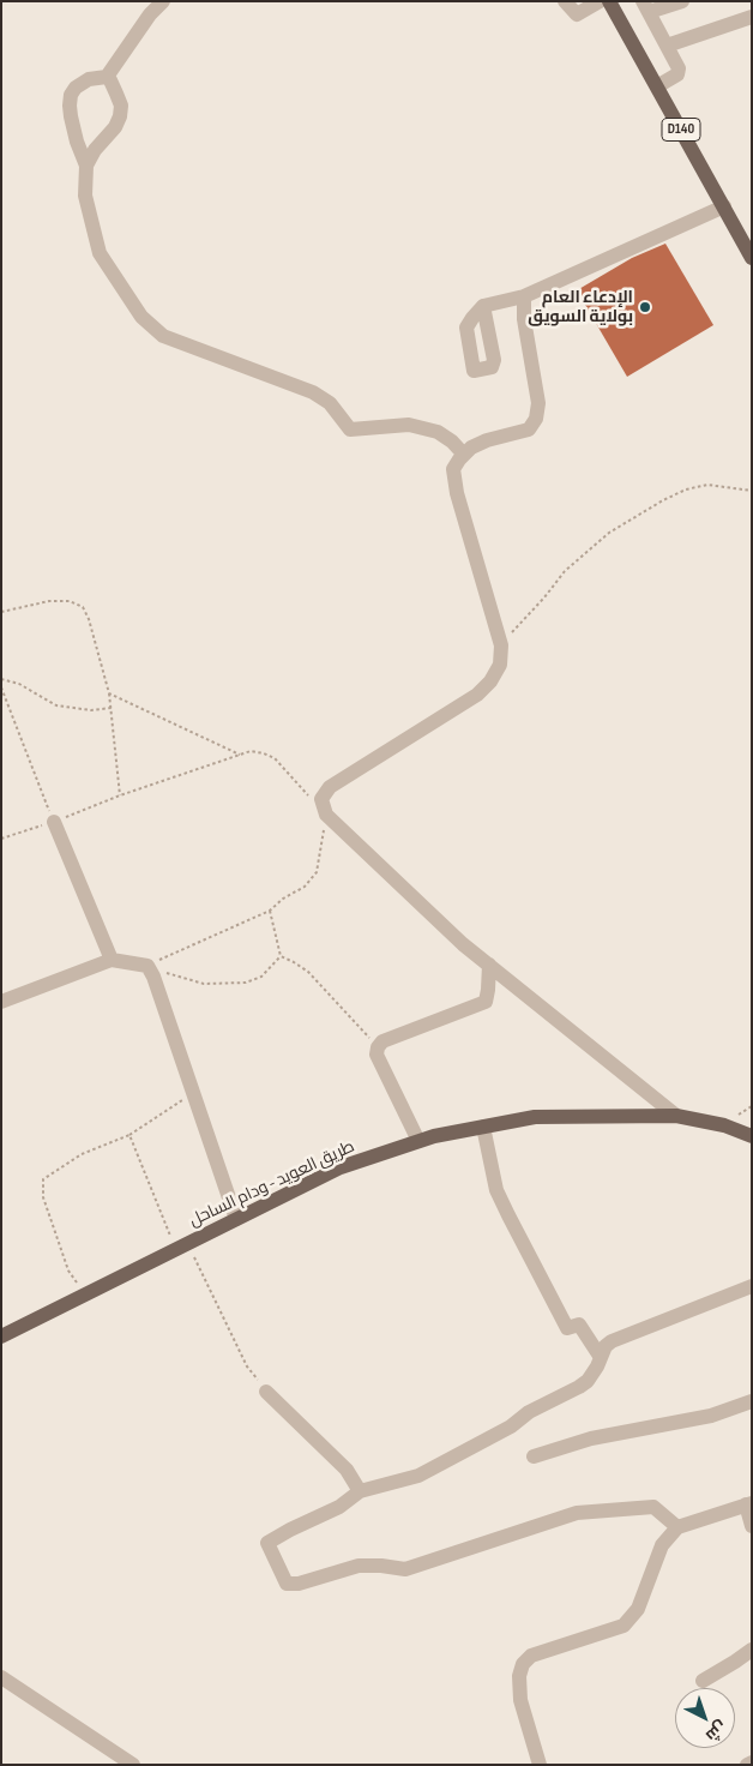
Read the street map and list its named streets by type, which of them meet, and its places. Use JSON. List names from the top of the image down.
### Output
{
  "streets": {
    "main road": ["D140", "طريق العويد - ودام الساحل"]
  },
  "places": ["الإدعاء العام بولاية السويق"],
  "north": "bottom right"
}
